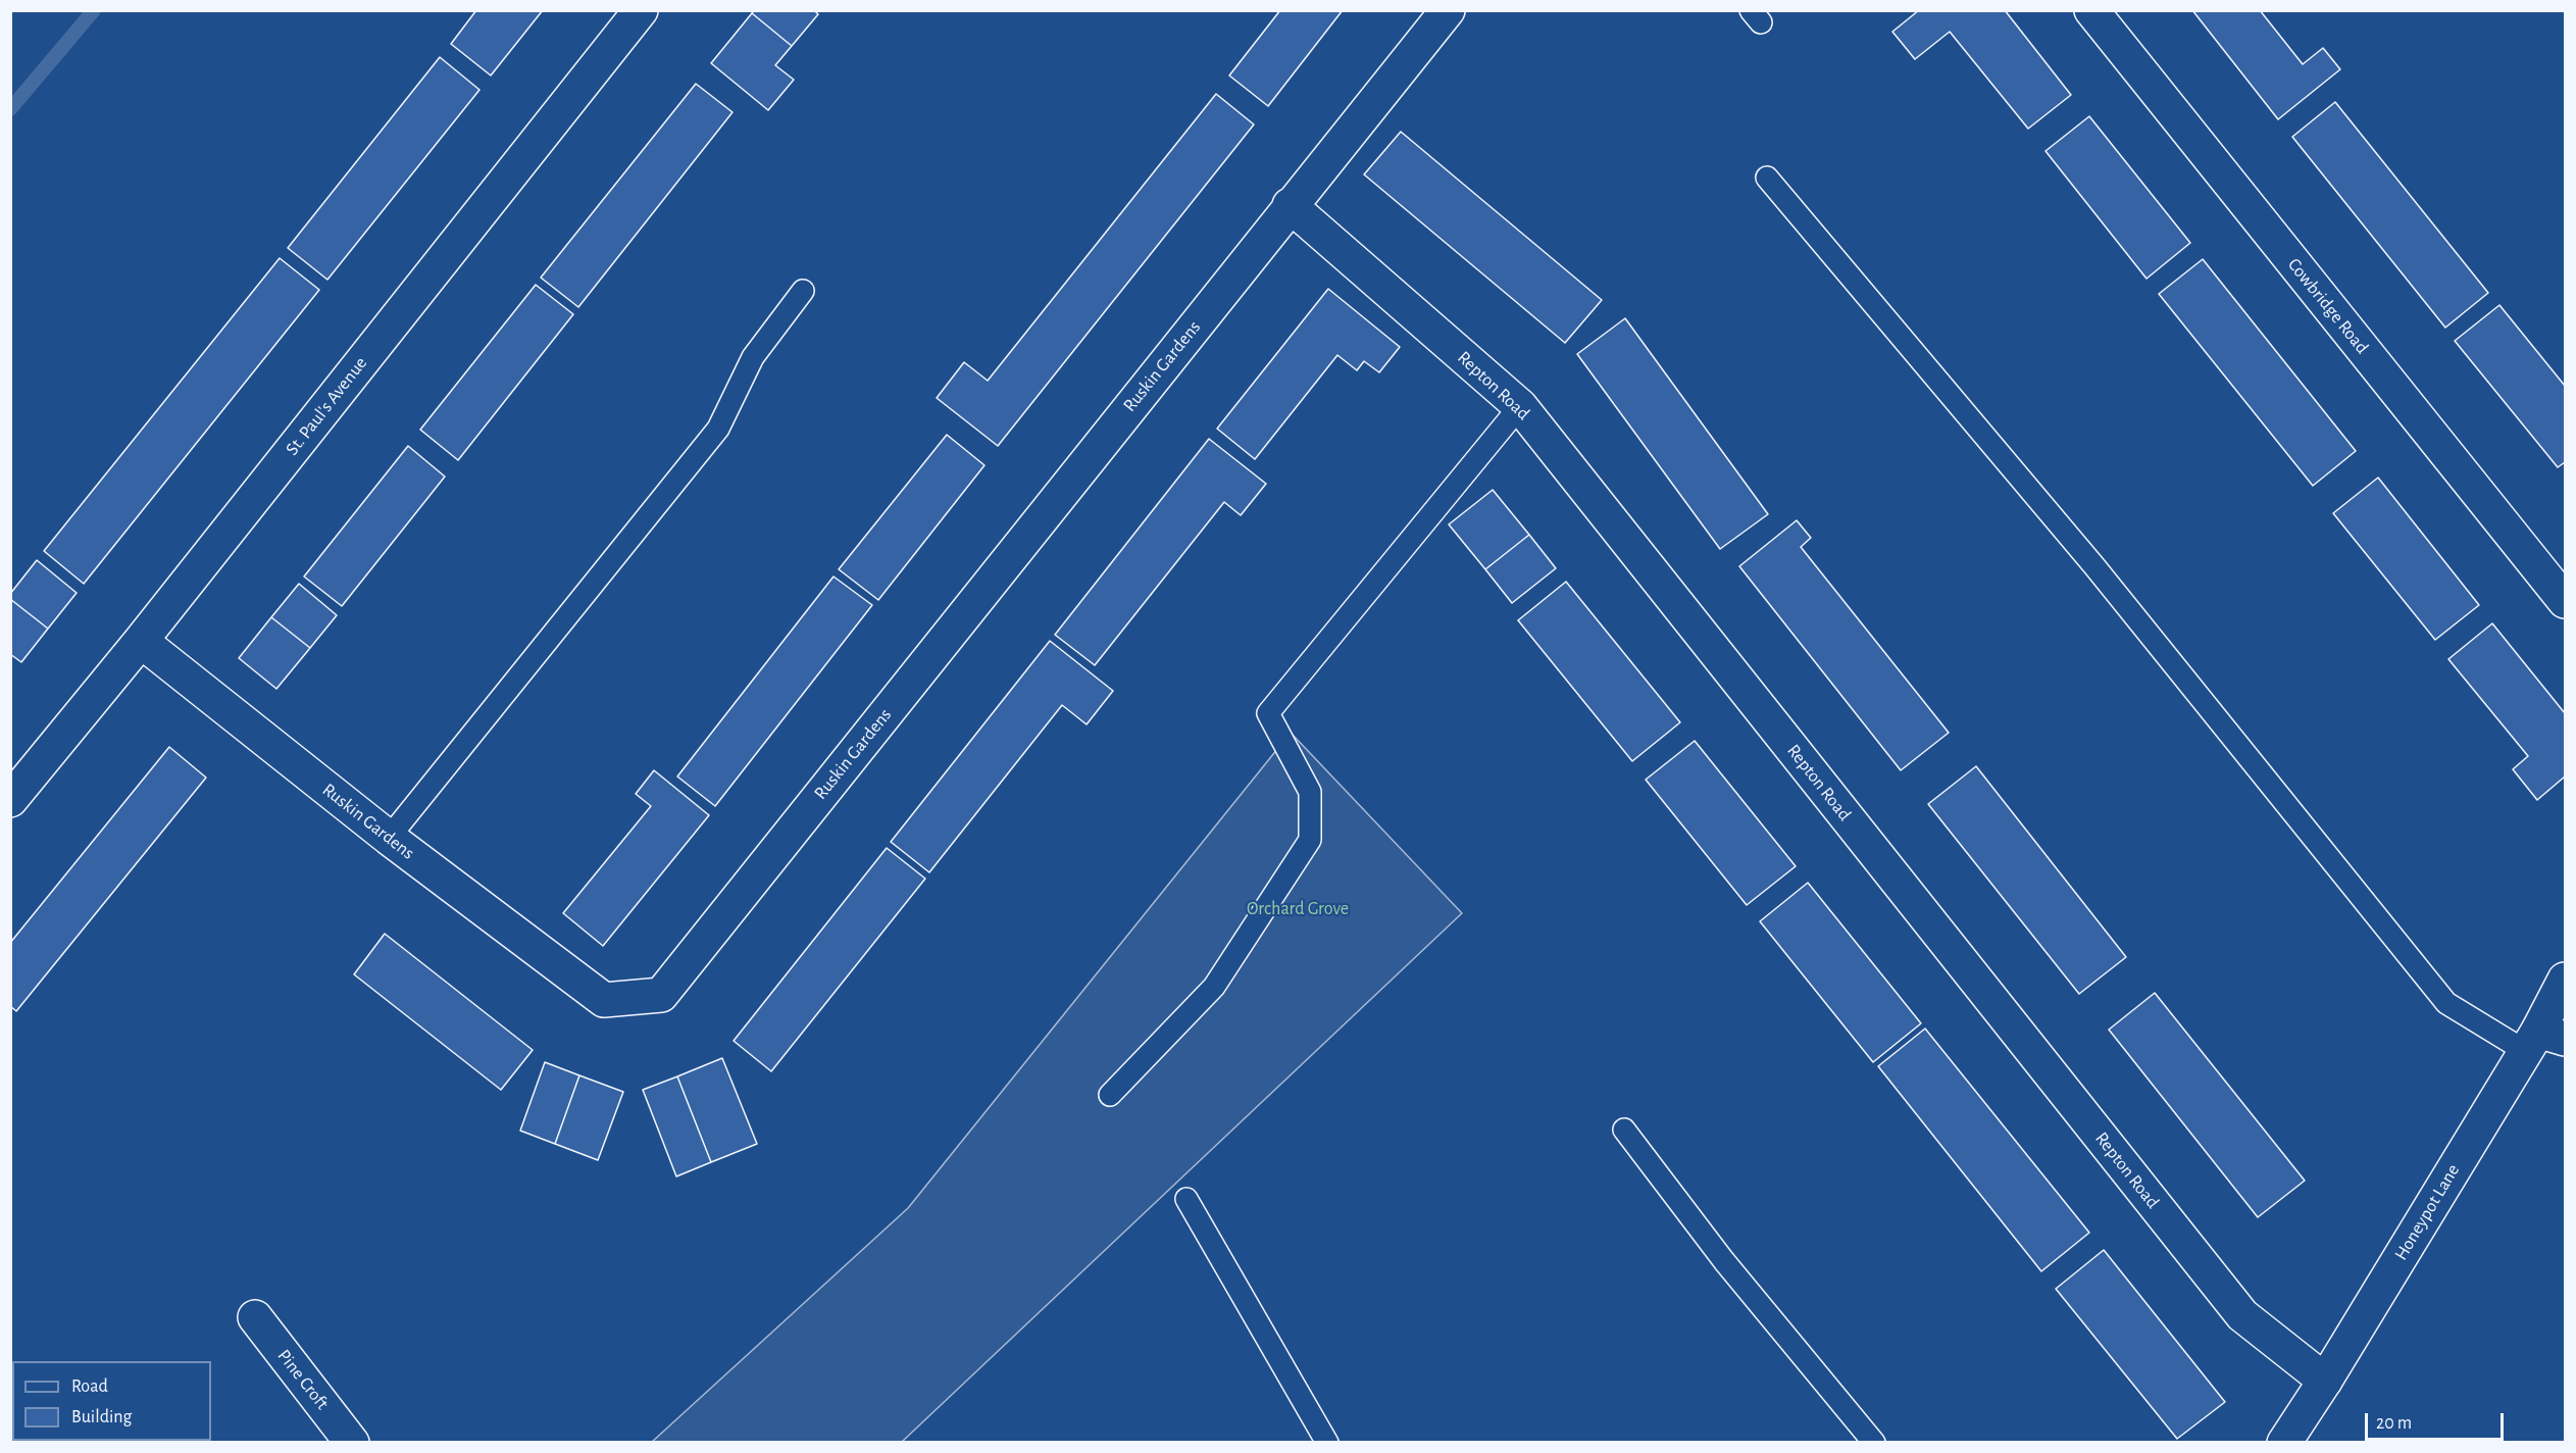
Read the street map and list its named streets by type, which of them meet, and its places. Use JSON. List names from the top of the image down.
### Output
{
  "streets": {
    "street": [
      "Cowbridge Road",
      "Ruskin Gardens",
      "Repton Road",
      "St. Paul's Avenue",
      "Honeypot Lane",
      "Pine Croft"
    ]
  },
  "crossings": [
    ["Ruskin Gardens", "Repton Road"],
    ["Ruskin Gardens", "St. Paul's Avenue"],
    ["Repton Road", "Honeypot Lane"]
  ],
  "parks": ["Orchard Grove"],
  "legend": ["Road", "Building"],
  "scale_bar": "20 m"
}
